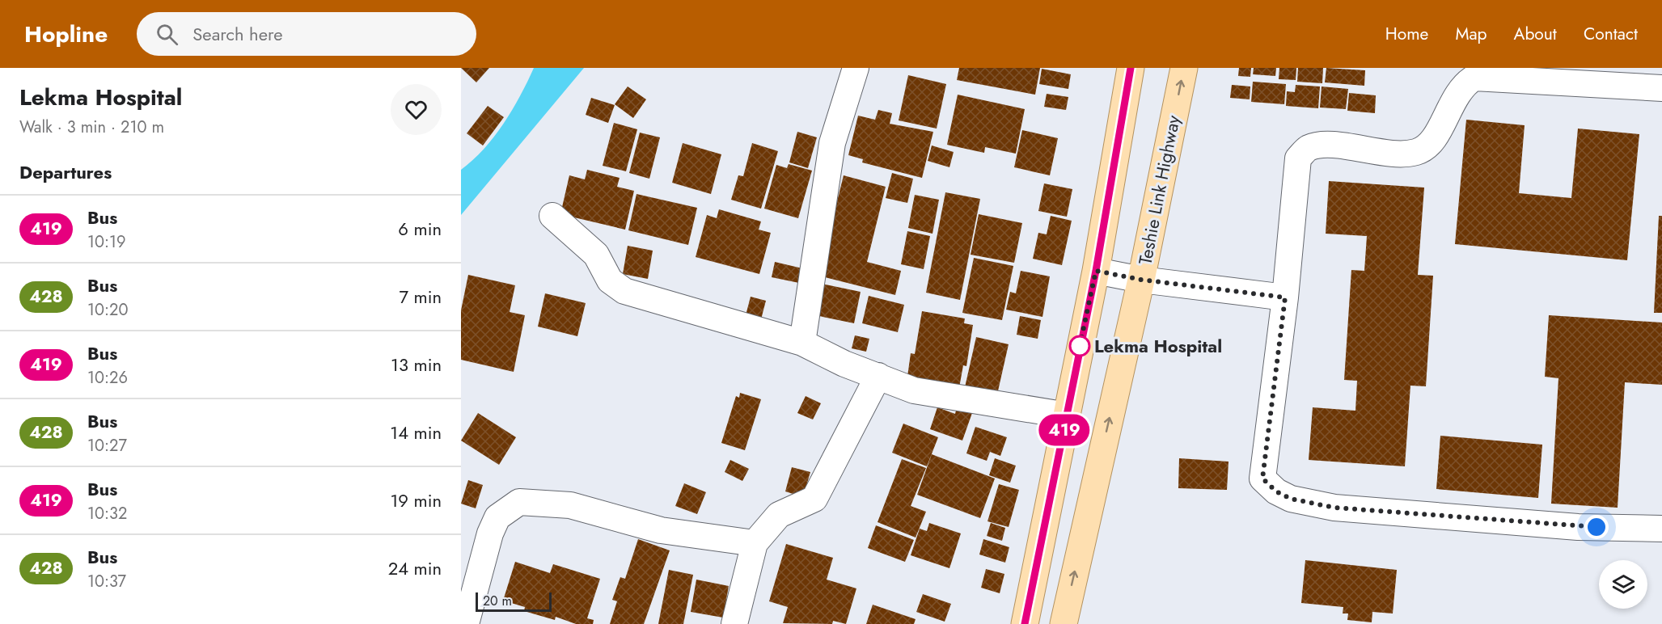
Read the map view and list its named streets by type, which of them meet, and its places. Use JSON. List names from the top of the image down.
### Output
{
  "streets": {
    "main road": ["Teshie Link Highway"]
  },
  "places": ["Lekma Hospital"],
  "lines": ["bus line 419"],
  "scale_bar": "20 m",
  "page": {
    "header": "Hopline",
    "search": "Search here",
    "nav": [
      "Home",
      "Map",
      "About",
      "Contact"
    ],
    "heading": [
      ["Lekma Hospital", "Walk · 3 min · 210 m"],
      "Departures"
    ],
    "on_map": "419",
    "list": [
      {
        "mark": "419",
        "name": "Bus",
        "note": "10:19",
        "value": "6 min"
      },
      {
        "mark": "428",
        "name": "Bus",
        "note": "10:20",
        "value": "7 min"
      },
      {
        "mark": "419",
        "name": "Bus",
        "note": "10:26",
        "value": "13 min"
      },
      {
        "mark": "428",
        "name": "Bus",
        "note": "10:27",
        "value": "14 min"
      },
      {
        "mark": "419",
        "name": "Bus",
        "note": "10:32",
        "value": "19 min"
      },
      {
        "mark": "428",
        "name": "Bus",
        "note": "10:37",
        "value": "24 min"
      }
    ],
    "scale": "20 m"
  }
}
